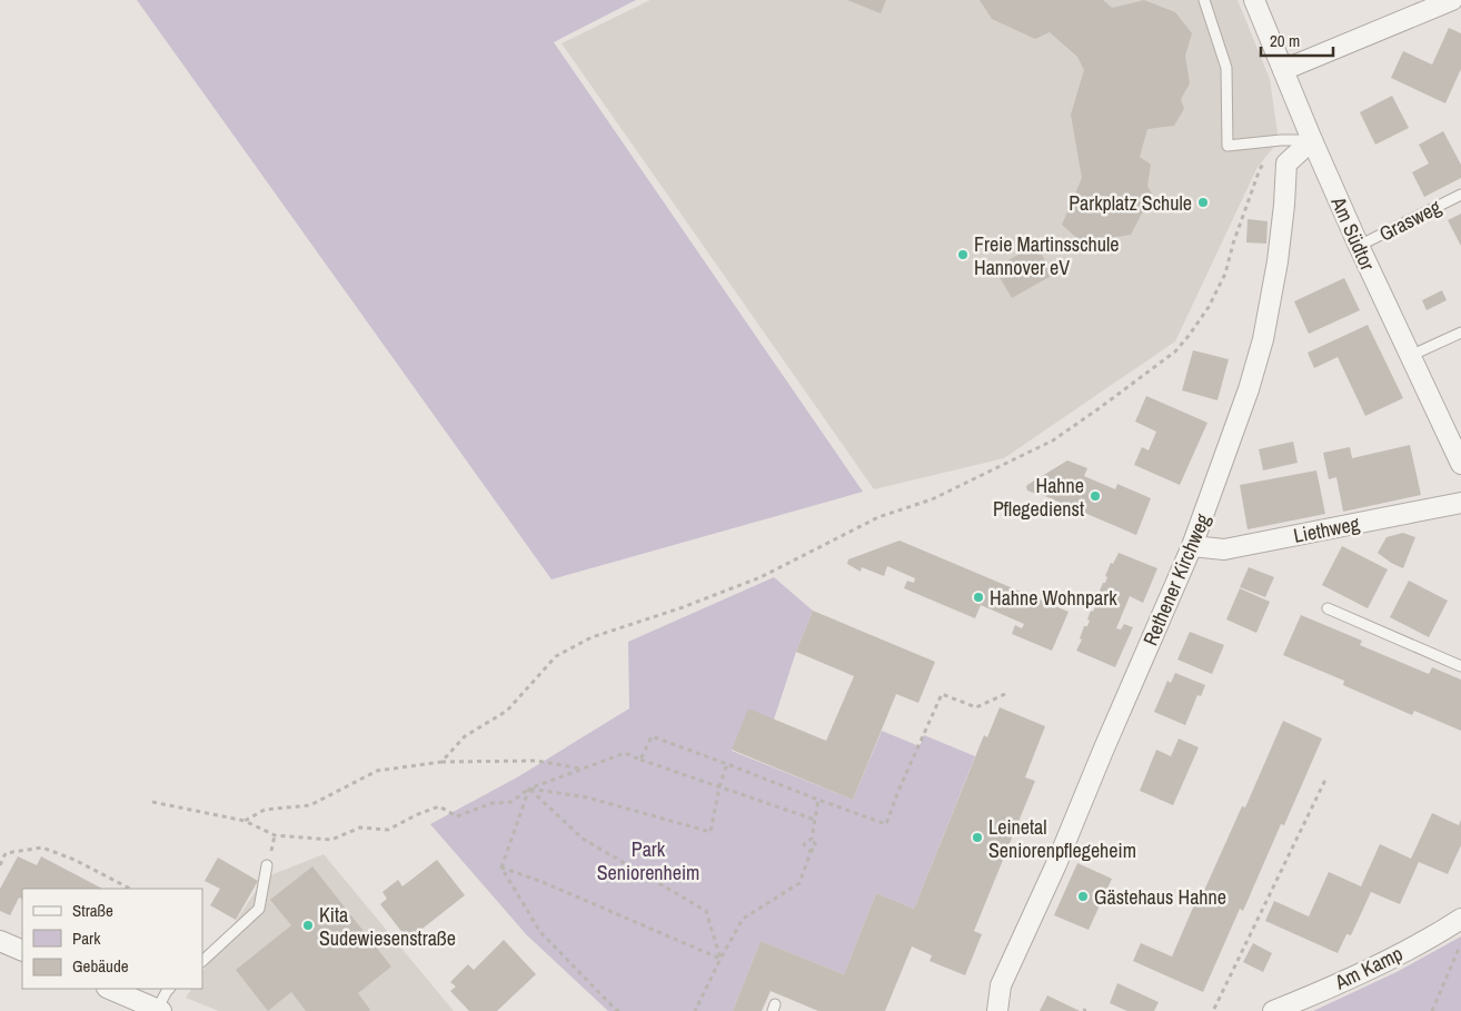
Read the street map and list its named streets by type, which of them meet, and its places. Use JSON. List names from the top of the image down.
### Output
{
  "streets": {
    "street": [
      "Am Südtor",
      "Liethweg",
      "Rethener Kirchweg",
      "Am Kamp"
    ],
    "lane": ["Grasweg"]
  },
  "crossings": [
    ["Grasweg", "Am Südtor"],
    ["Am Südtor", "Rethener Kirchweg"],
    ["Liethweg", "Rethener Kirchweg"]
  ],
  "parks": ["Park Seniorenheim"],
  "places": [
    "Parkplatz Schule",
    "Freie Martinsschule Hannover eV",
    "Hahne Pflegedienst",
    "Hahne Wohnpark",
    "Leinetal Seniorenpflegeheim",
    "Gästehaus Hahne",
    "Kita Sudewiesenstraße"
  ],
  "legend": ["Straße", "Park", "Gebäude"],
  "scale_bar": "20 m"
}
